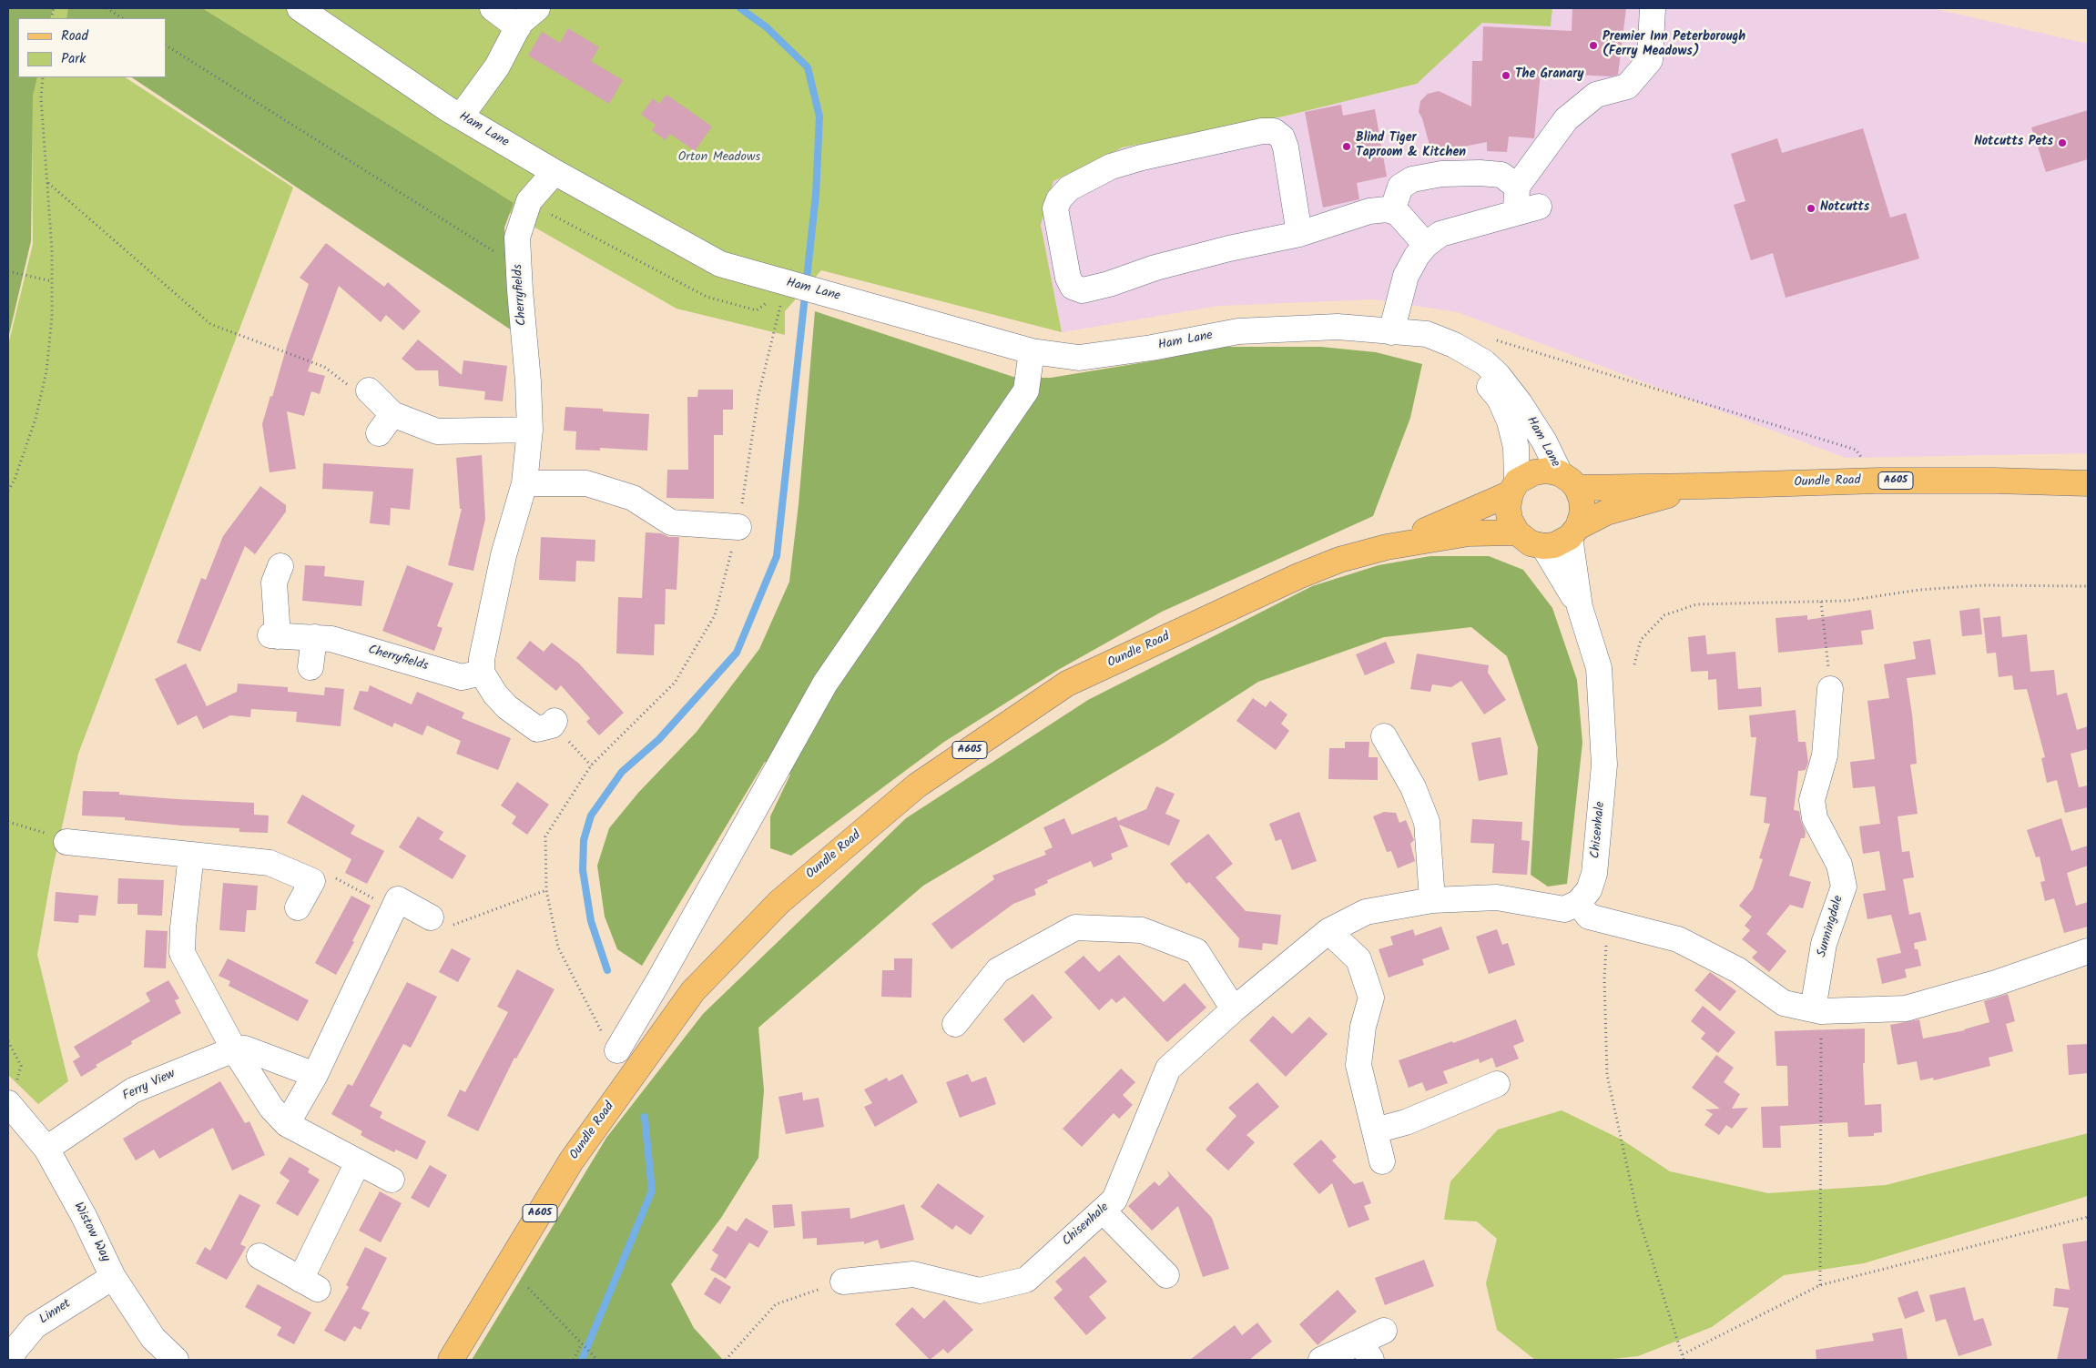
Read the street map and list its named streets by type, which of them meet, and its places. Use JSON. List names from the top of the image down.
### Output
{
  "streets": {
    "main road": ["A605", "Oundle Road"],
    "street": [
      "Ham Lane",
      "Cherryfields",
      "Chisenhale",
      "Sunningdale",
      "Ferry View",
      "Wistow Way",
      "Linnet"
    ]
  },
  "crossings": [
    ["Ham Lane", "Cherryfields"],
    ["Ham Lane", "Oundle Road"],
    ["Ham Lane", "Chisenhale"],
    ["Oundle Road", "Chisenhale"],
    ["Ferry View", "Wistow Way"],
    ["Wistow Way", "Linnet"]
  ],
  "parks": ["Orton Meadows"],
  "places": [
    "Premier Inn Peterborough (Ferry Meadows)",
    "The Granary",
    "Notcutts Pets",
    "Blind Tiger Taproom & Kitchen",
    "Notcutts"
  ],
  "legend": ["Road", "Park"]
}
